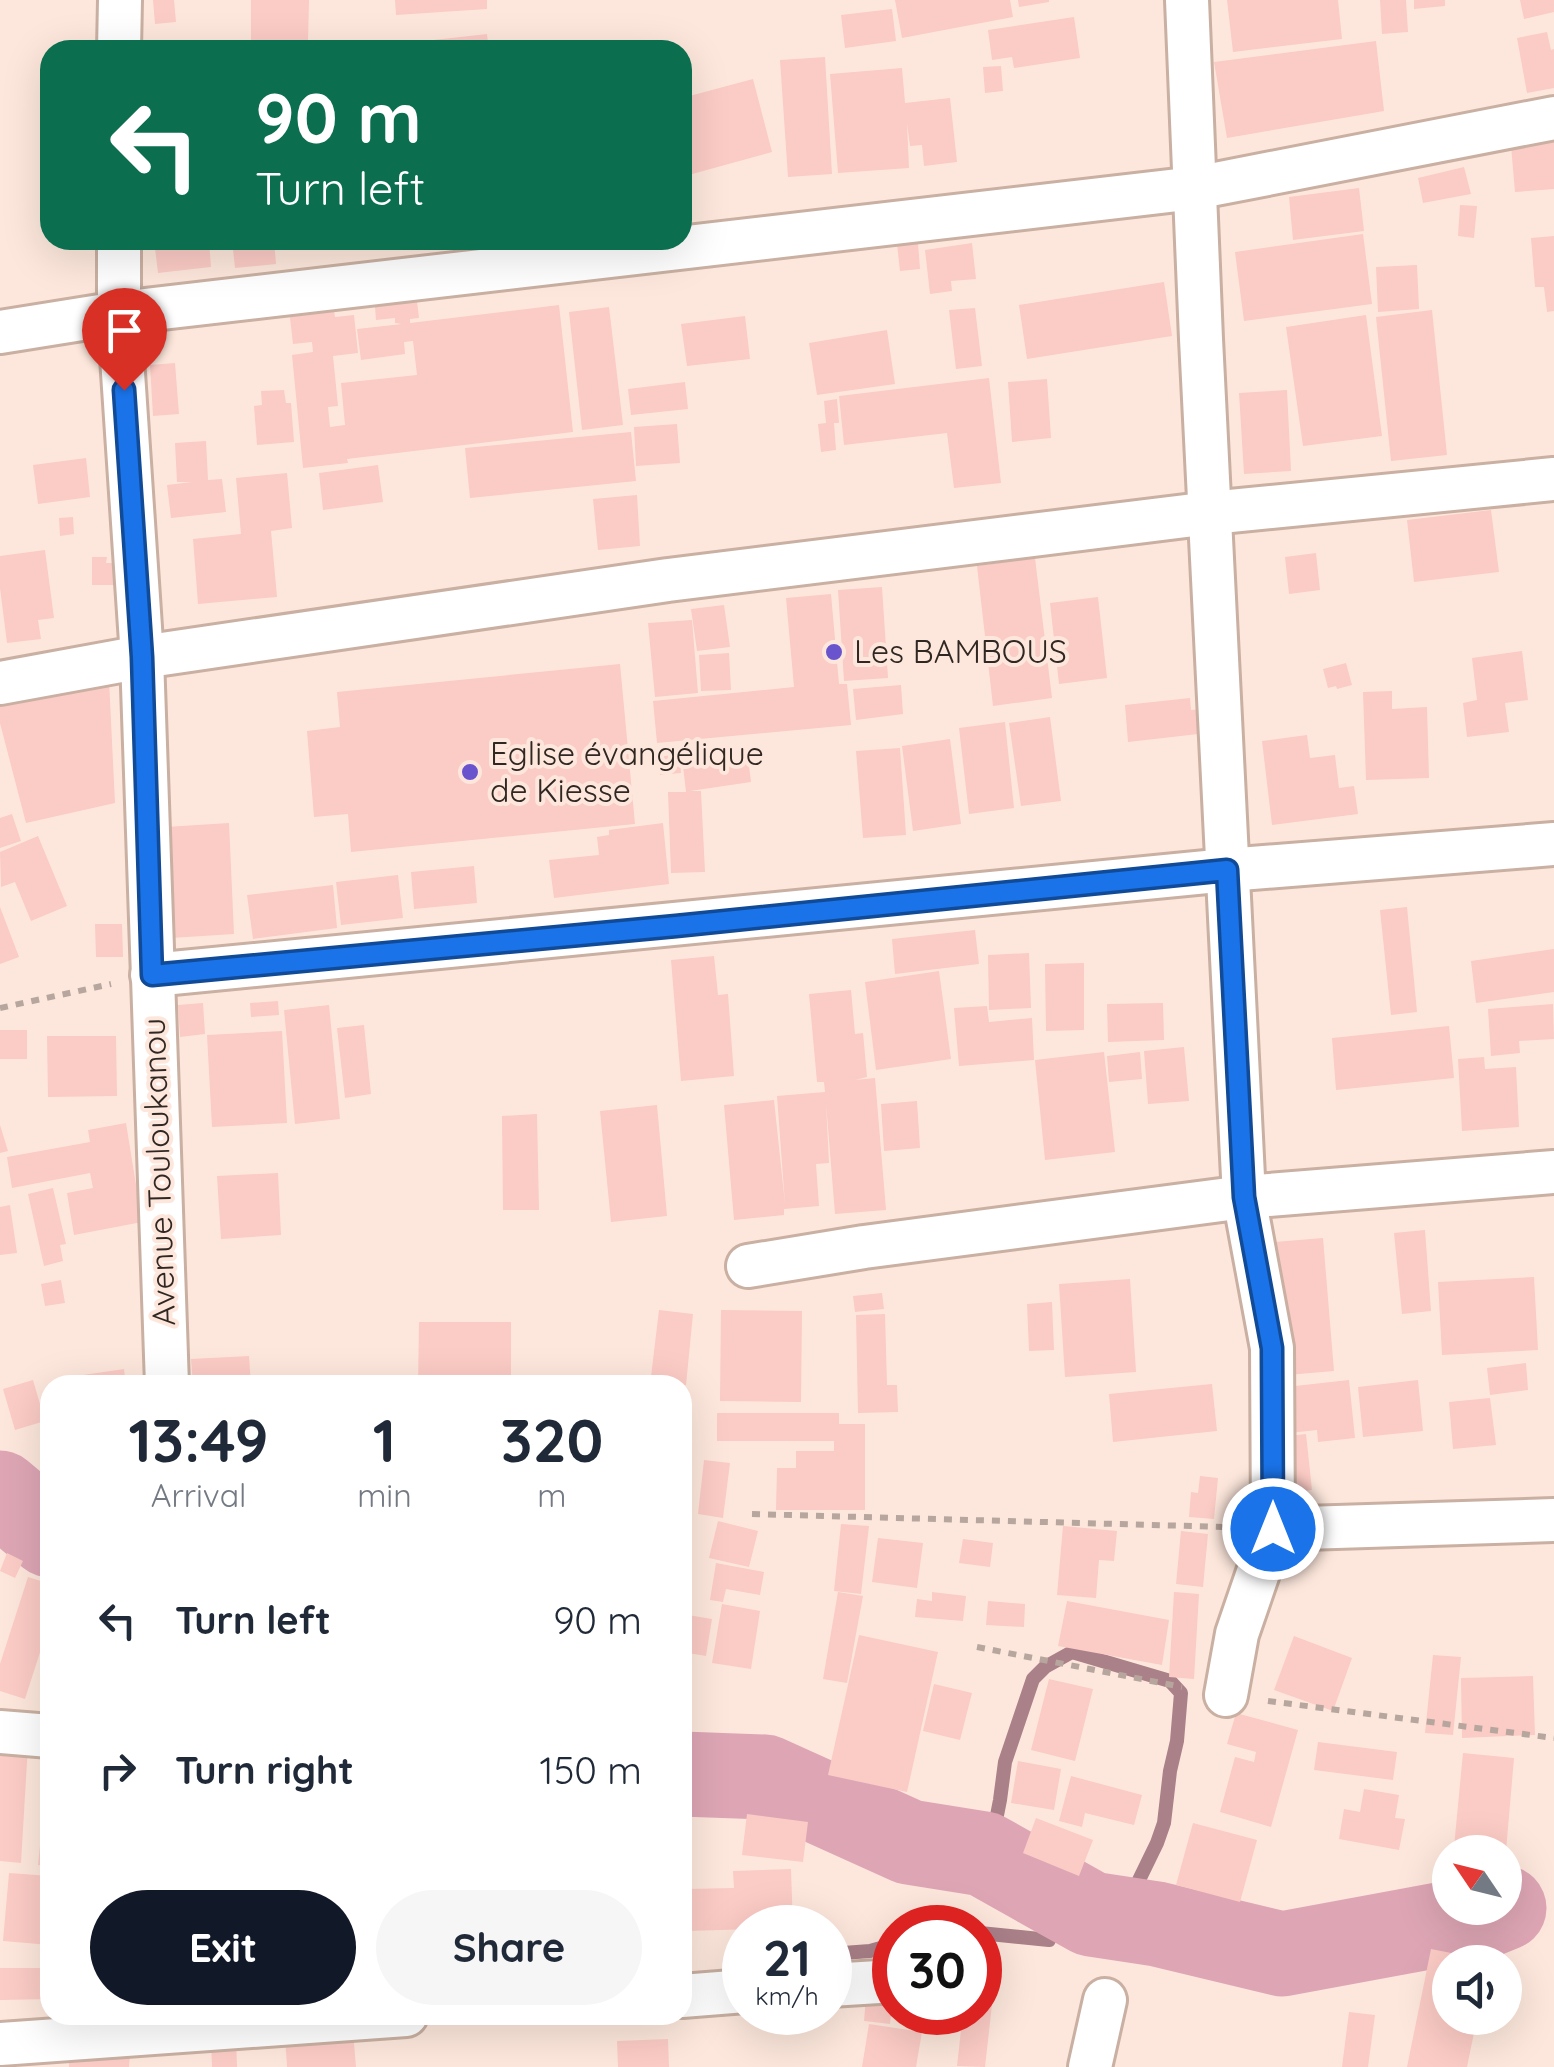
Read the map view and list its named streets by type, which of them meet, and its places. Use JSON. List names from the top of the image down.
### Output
{
  "streets": {
    "street": ["Avenue Touloukanou"]
  },
  "places": ["Les BAMBOUS", "Eglise évangélique de Kiesse"],
  "north": "top left",
  "page": {
    "turn": ["90 m", "Turn left"],
    "eta": [
      "13:49",
      "Arrival",
      "1",
      "min",
      "320",
      "m"
    ],
    "list": [
      {
        "name": "Turn left",
        "value": "90 m"
      },
      {
        "name": "Turn right",
        "value": "150 m"
      }
    ],
    "buttons": ["Exit", "Share"],
    "speed": "21 km/h",
    "limit": "30"
  }
}
